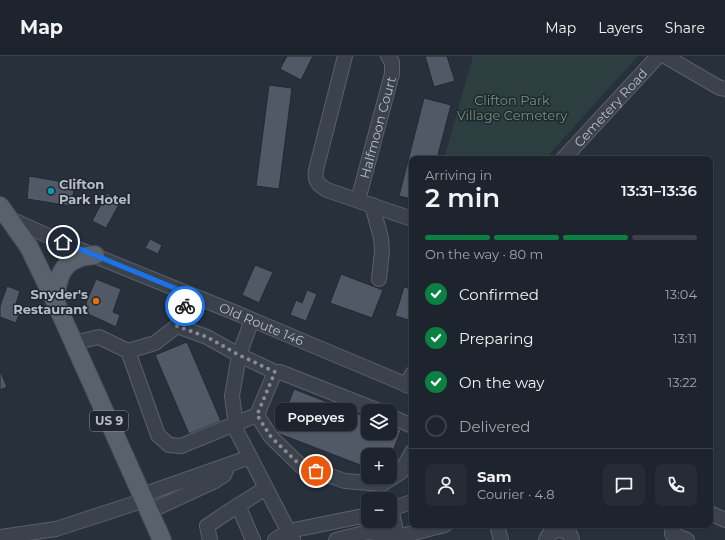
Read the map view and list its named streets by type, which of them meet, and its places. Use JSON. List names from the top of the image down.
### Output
{
  "streets": {
    "main road": ["US 9"],
    "street": ["Cemetery Road", "Halfmoon Court", "Old Route 146"]
  },
  "crossings": [
    ["Old Route 146", "US 9"]
  ],
  "parks": ["Clifton Park Village Cemetery"],
  "places": ["Clifton Park Hotel", "Snyder's Restaurant", "Popeyes"],
  "page": {
    "header": "Map",
    "nav": ["Map", "Layers", "Share"],
    "heading": ["2 min", "Arriving in", "13:31–13:36"],
    "panel": ["Sam", "Courier · 4.8"],
    "bar": "On the way · 80 m",
    "list": [
      ["Confirmed", "13:04"],
      ["Preparing", "13:11"],
      ["On the way", "13:22"],
      "Delivered"
    ],
    "bubble": "Popeyes",
    "map_buttons": ["+", "−"]
  }
}
